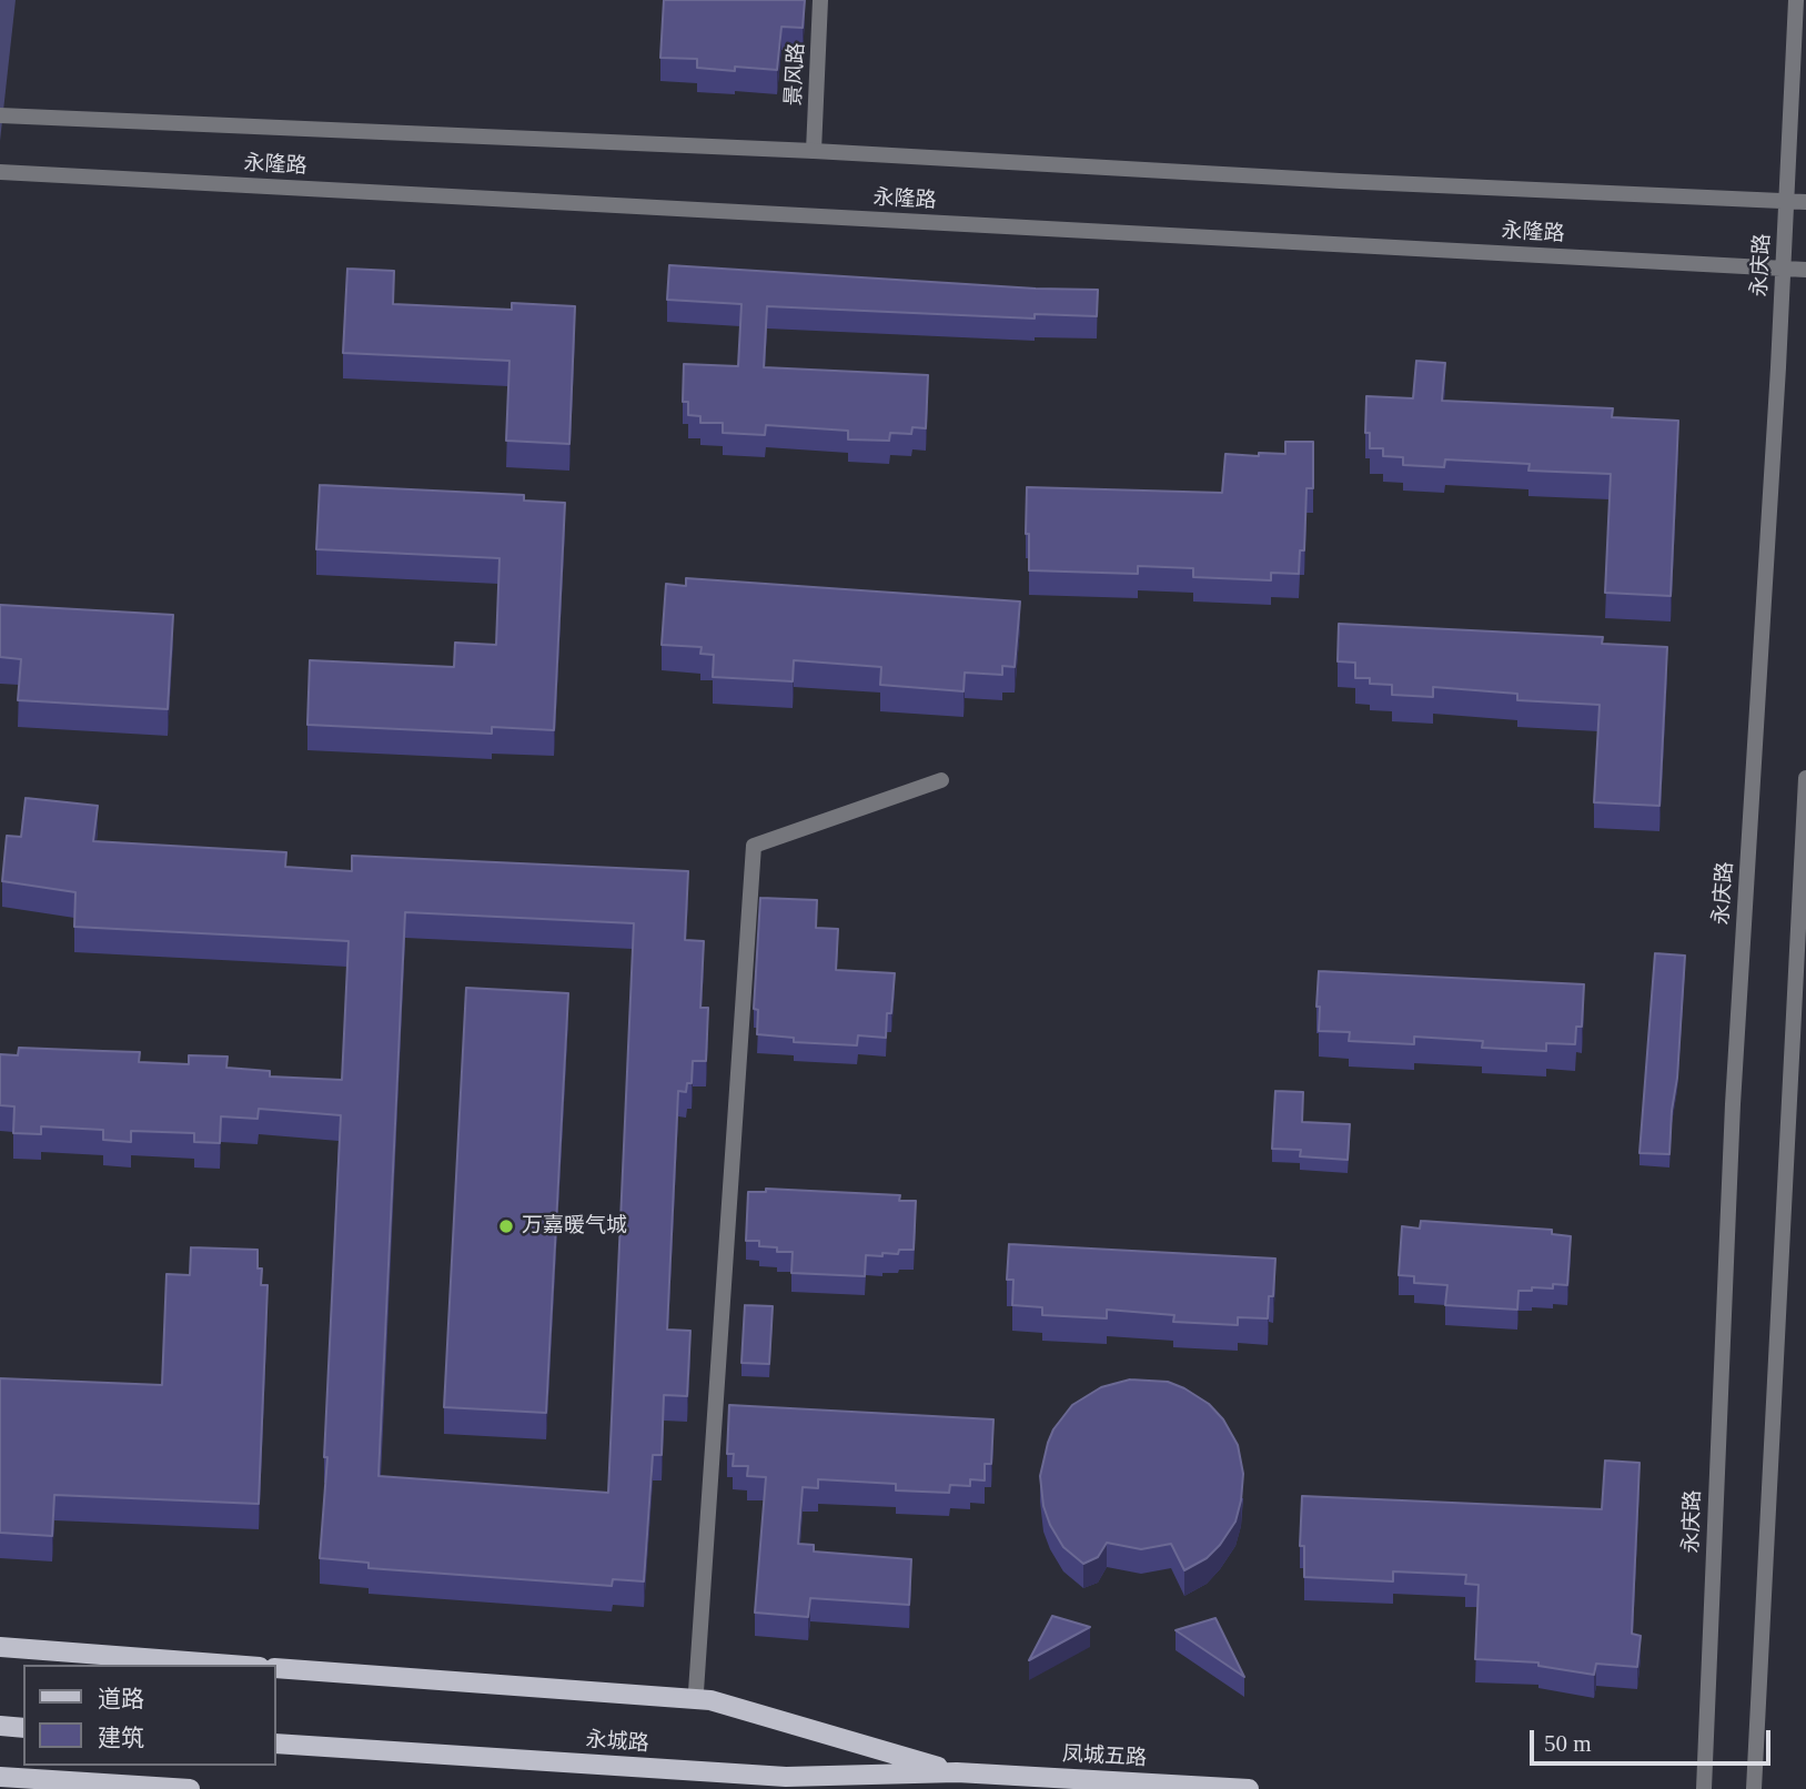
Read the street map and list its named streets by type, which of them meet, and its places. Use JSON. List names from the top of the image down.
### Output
{
  "streets": {
    "main road": ["永城路", "凤城五路"],
    "street": ["景风路", "永隆路", "永庆路"]
  },
  "crossings": [
    ["景风路", "永隆路"],
    ["永隆路", "永庆路"],
    ["永城路", "凤城五路"]
  ],
  "places": ["万嘉暖气城"],
  "legend": ["道路", "建筑"],
  "scale_bar": "50 m"
}
